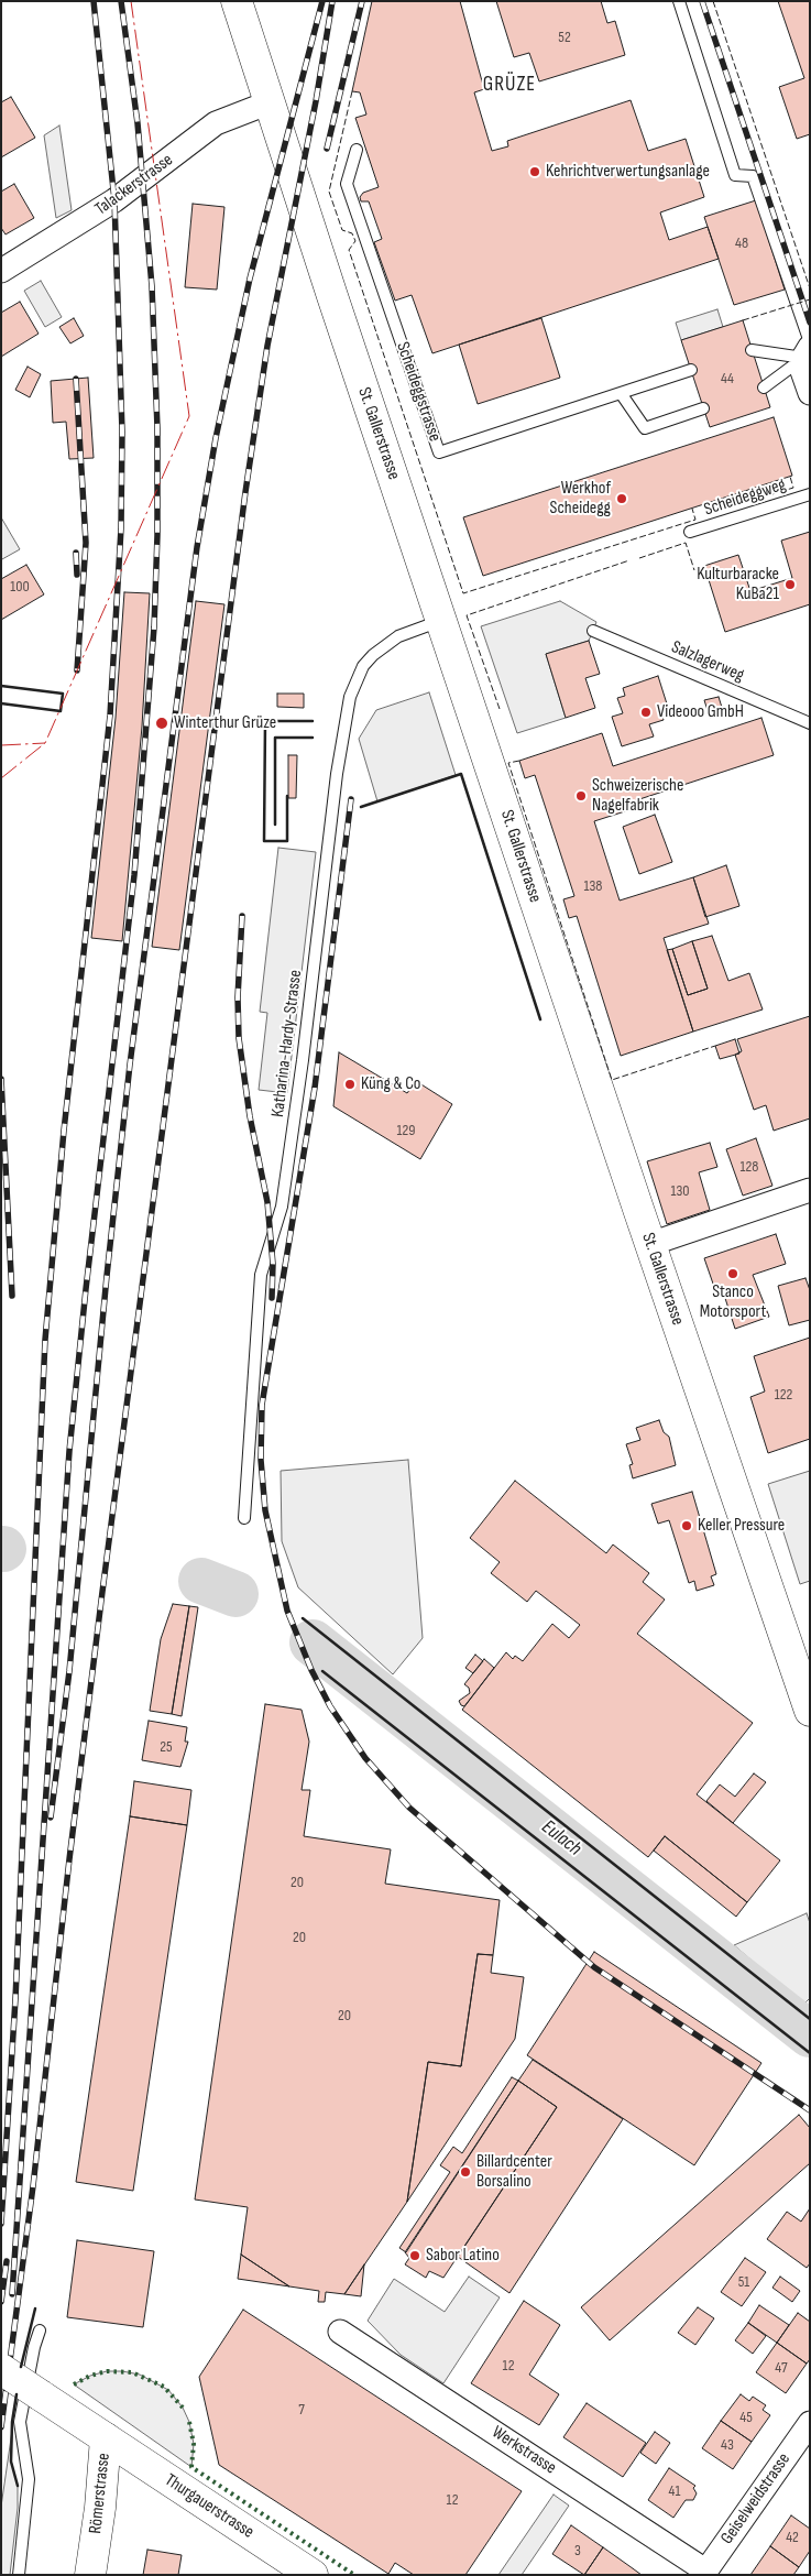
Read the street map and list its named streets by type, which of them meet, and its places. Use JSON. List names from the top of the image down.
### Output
{
  "streets": {
    "main road": ["St. Gallerstrasse", "Römerstrasse", "Thurgauerstrasse"],
    "street": ["Talackerstrasse", "Werkstrasse", "Geiselweidstrasse"],
    "lane": [
      "Scheideggstrasse",
      "Scheideggweg",
      "Salzlagerweg",
      "Katharina-Hardy-Strasse"
    ]
  },
  "crossings": [
    ["Talackerstrasse", "St. Gallerstrasse"],
    ["St. Gallerstrasse", "Katharina-Hardy-Strasse"],
    ["Werkstrasse", "Geiselweidstrasse"],
    ["Römerstrasse", "Thurgauerstrasse"]
  ],
  "districts": ["GRÜZE"],
  "water": ["Eulach"],
  "places": [
    "Kehrichtverwertungsanlage",
    "Werkhof Scheidegg",
    "Kulturbaracke KuBa21",
    "Videooo GmbH",
    "Winterthur Grüze",
    "Schweizerische Nagelfabrik",
    "Küng & Co",
    "Stanco Motorsport",
    "Keller Pressure",
    "Billardcenter Borsalino",
    "Sabor Latino"
  ],
  "house_numbers": [
    "52",
    "48",
    "44",
    "100",
    "138",
    "129",
    "128",
    "130",
    "122",
    "25",
    "20",
    "20",
    "20",
    "51",
    "12",
    "47",
    "7",
    "45",
    "43",
    "41",
    "12",
    "42",
    "3"
  ]
}
